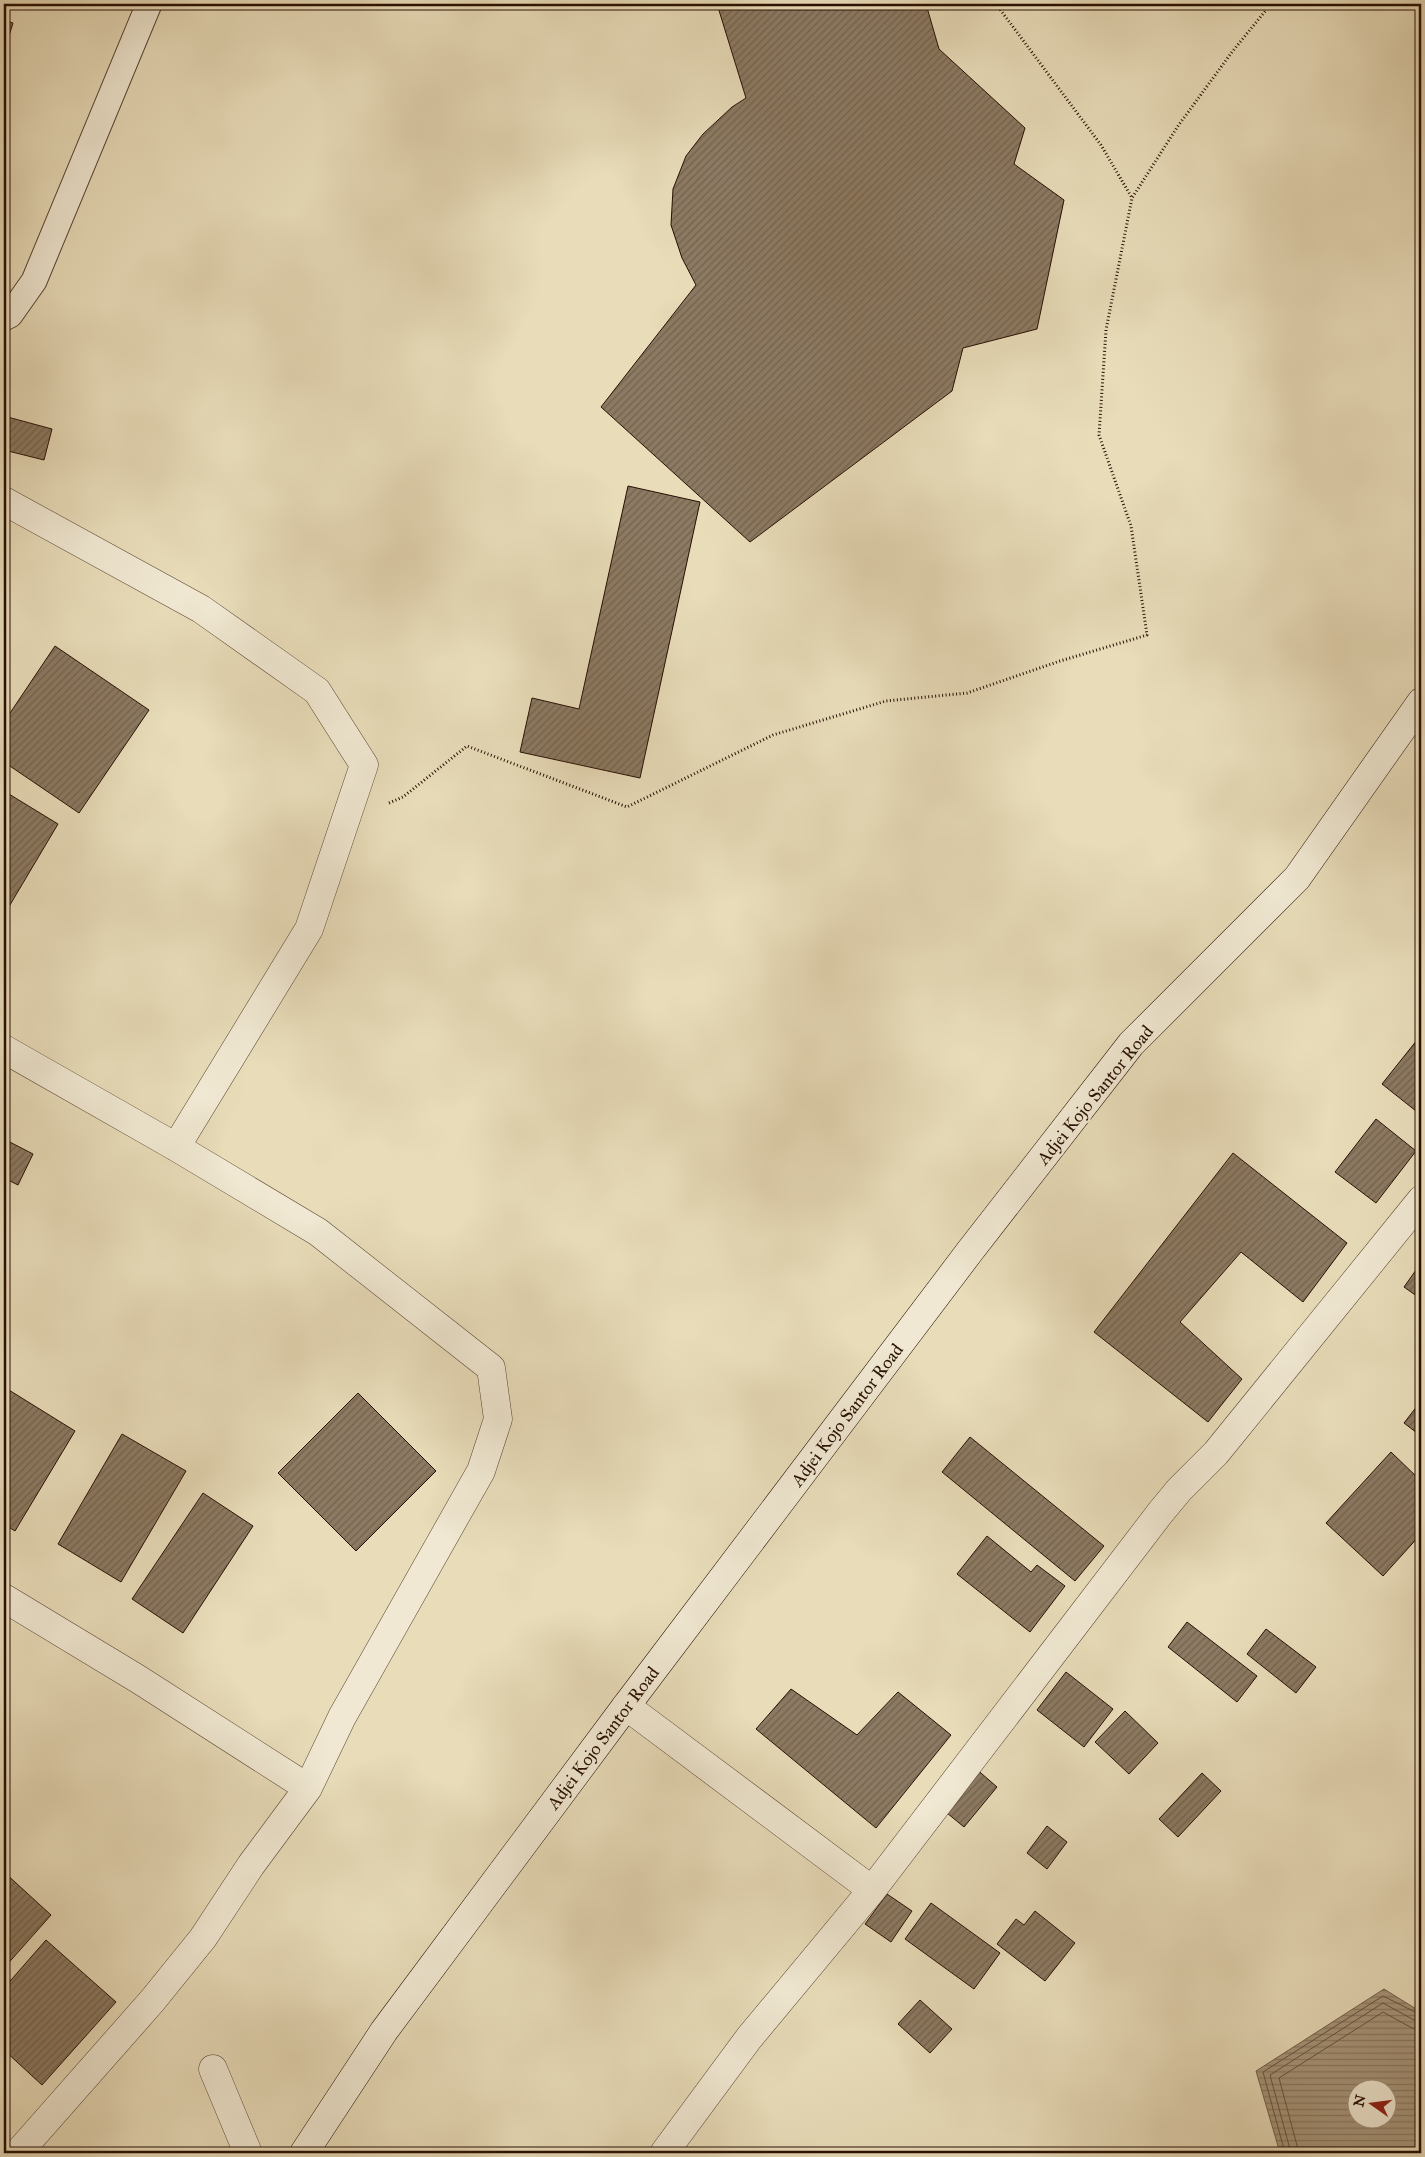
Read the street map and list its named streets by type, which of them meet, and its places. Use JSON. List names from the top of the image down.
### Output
{
  "streets": {
    "street": ["Adjei Kojo Santor Road"]
  },
  "north": "left"
}
